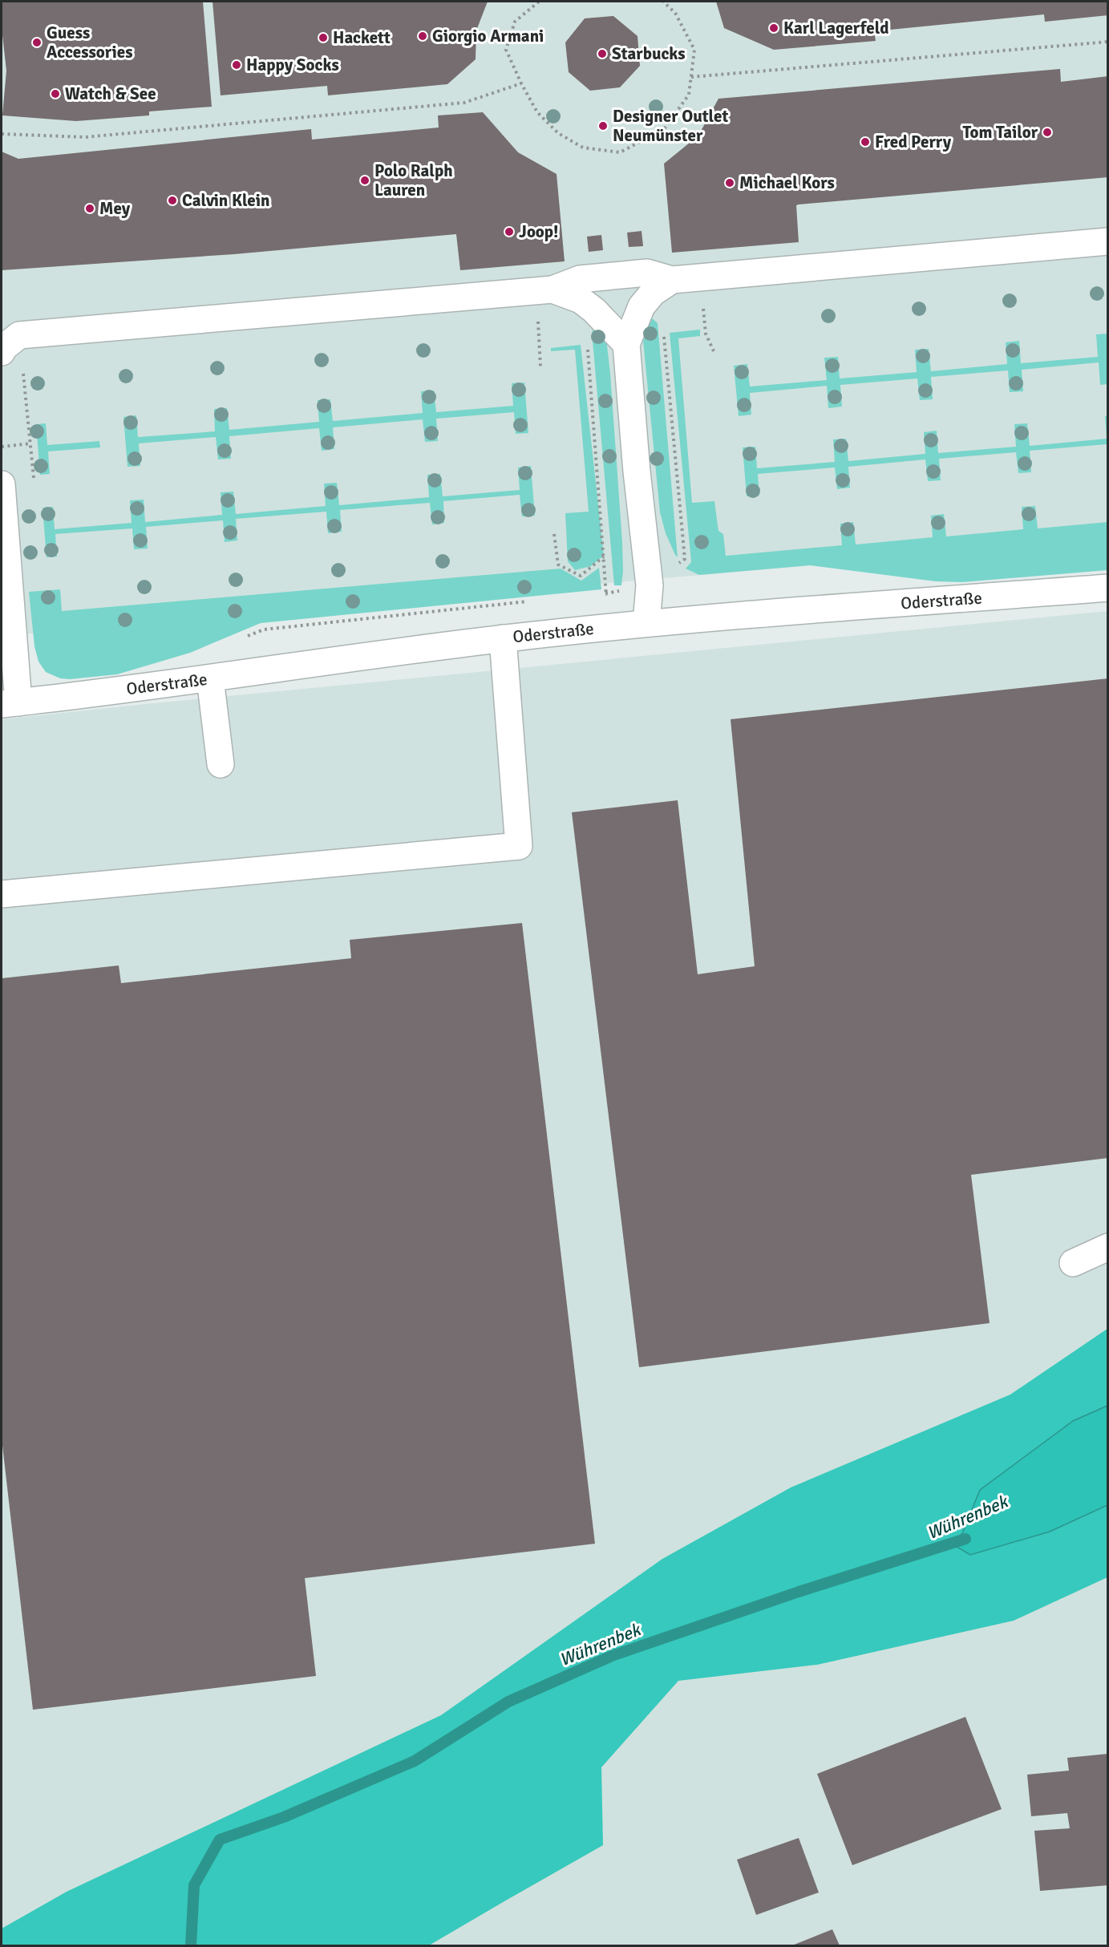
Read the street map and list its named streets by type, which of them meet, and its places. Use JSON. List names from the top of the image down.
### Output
{
  "streets": {
    "street": ["Oderstraße"]
  },
  "water": ["Wührenbek"],
  "places": [
    "Karl Lagerfeld",
    "Giorgio Armani",
    "Hackett",
    "Guess Accessories",
    "Starbucks",
    "Happy Socks",
    "Watch & See",
    "Designer Outlet Neumünster",
    "Tom Tailor",
    "Fred Perry",
    "Polo Ralph Lauren",
    "Michael Kors",
    "Calvin Klein",
    "Mey",
    "Joop!"
  ]
}
